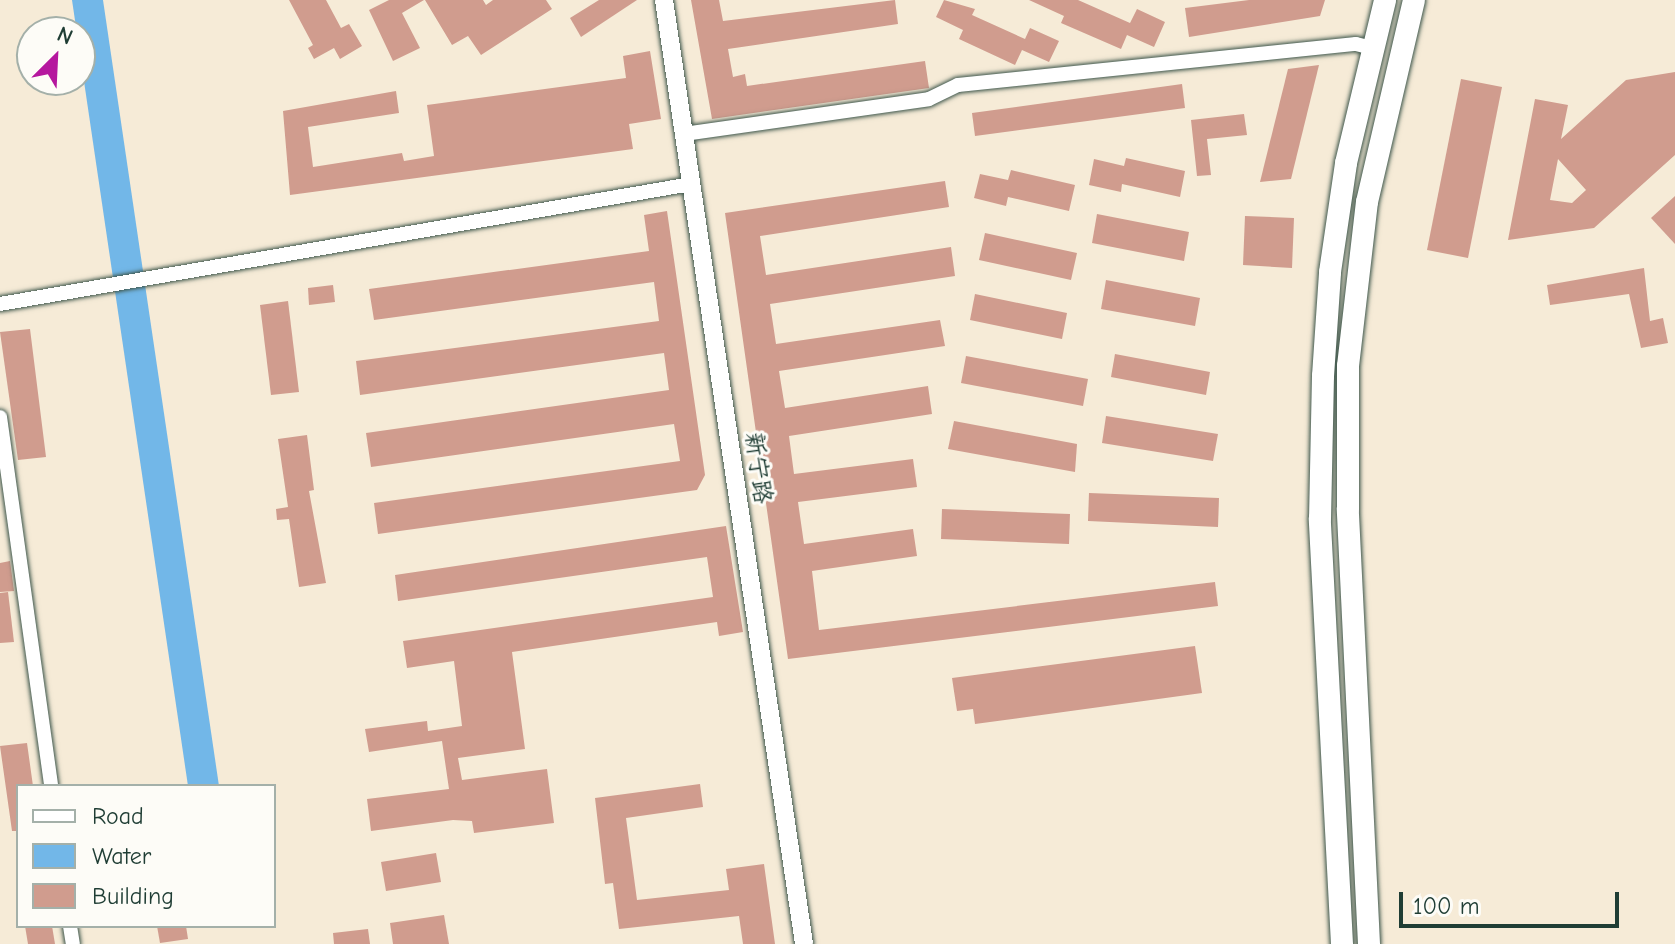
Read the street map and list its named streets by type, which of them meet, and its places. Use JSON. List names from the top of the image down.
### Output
{
  "streets": {
    "street": ["新宁路"]
  },
  "legend": ["Road", "Water", "Building"],
  "scale_bar": "100 m",
  "north": "top right"
}
